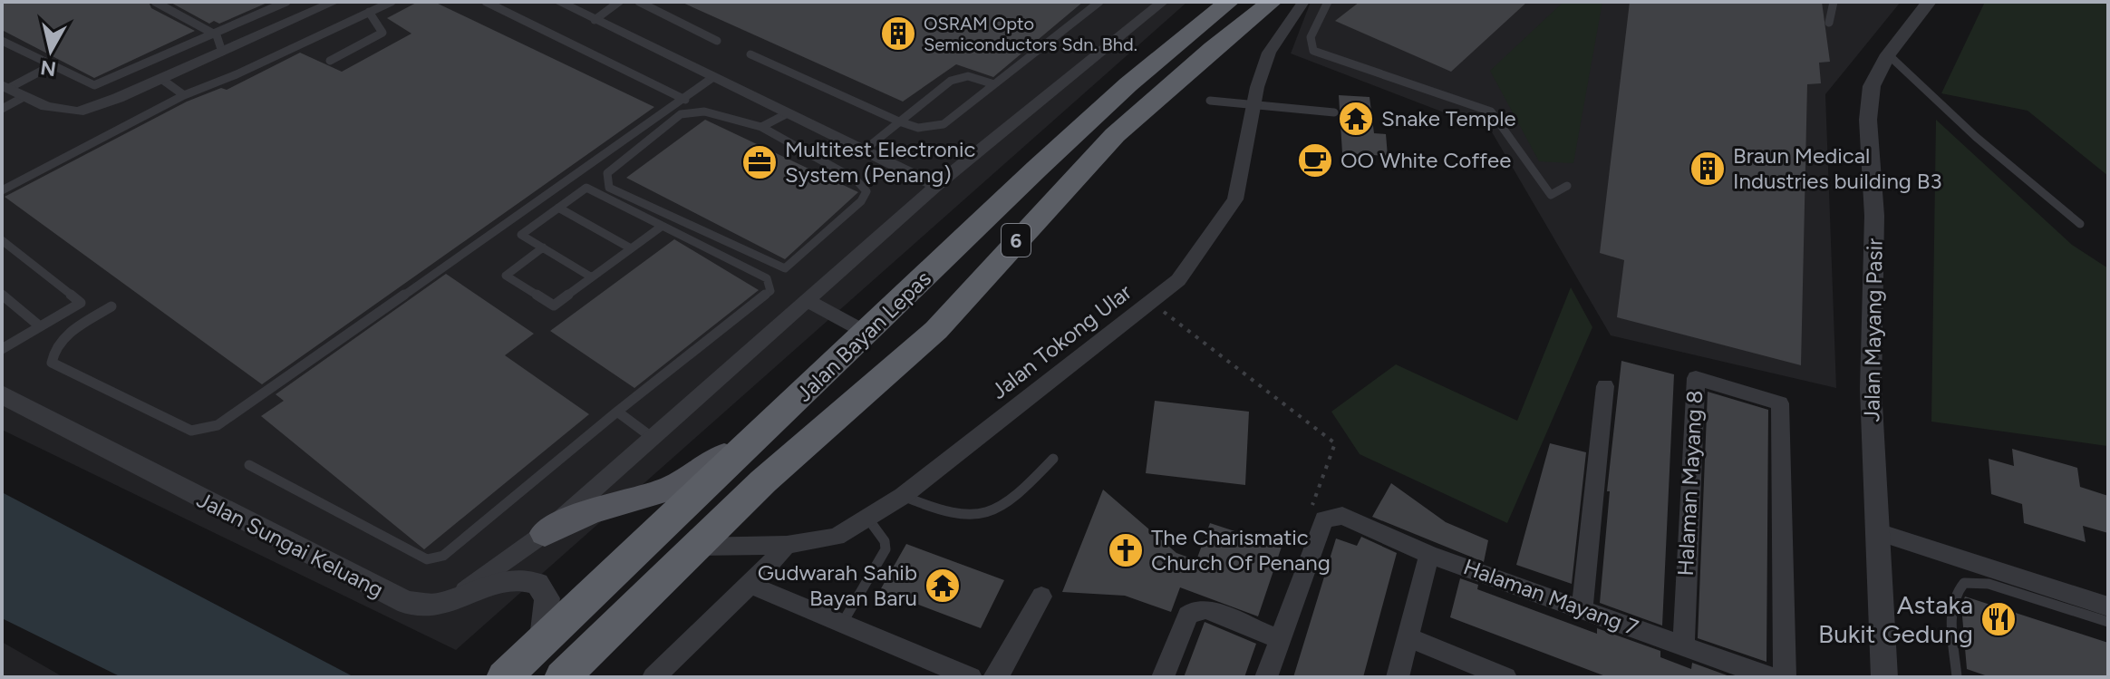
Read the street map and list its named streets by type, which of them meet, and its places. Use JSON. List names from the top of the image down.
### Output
{
  "streets": {
    "highway": ["6", "Jalan Bayan Lepas"],
    "street": [
      "Jalan Mayang Pasir",
      "Jalan Tokong Ular",
      "Halaman Mayang 8",
      "Jalan Sungai Keluang",
      "Halaman Mayang 7"
    ]
  },
  "crossings": [
    ["Jalan Bayan Lepas", "Jalan Tokong Ular"],
    ["Jalan Bayan Lepas", "Jalan Sungai Keluang"],
    ["Halaman Mayang 8", "Halaman Mayang 7"]
  ],
  "places": {
    "building": ["OSRAM Opto Semiconductors Sdn. Bhd.", "Braun Medical Industries building B3"],
    "temple": ["Snake Temple", "Gudwarah Sahib Bayan Baru"],
    "cafe": ["OO White Coffee"],
    "office": ["Multitest Electronic System (Penang)"],
    "church": ["The Charismatic Church Of Penang"],
    "restaurant": ["Astaka Bukit Gedung"]
  },
  "north": "bottom"
}
